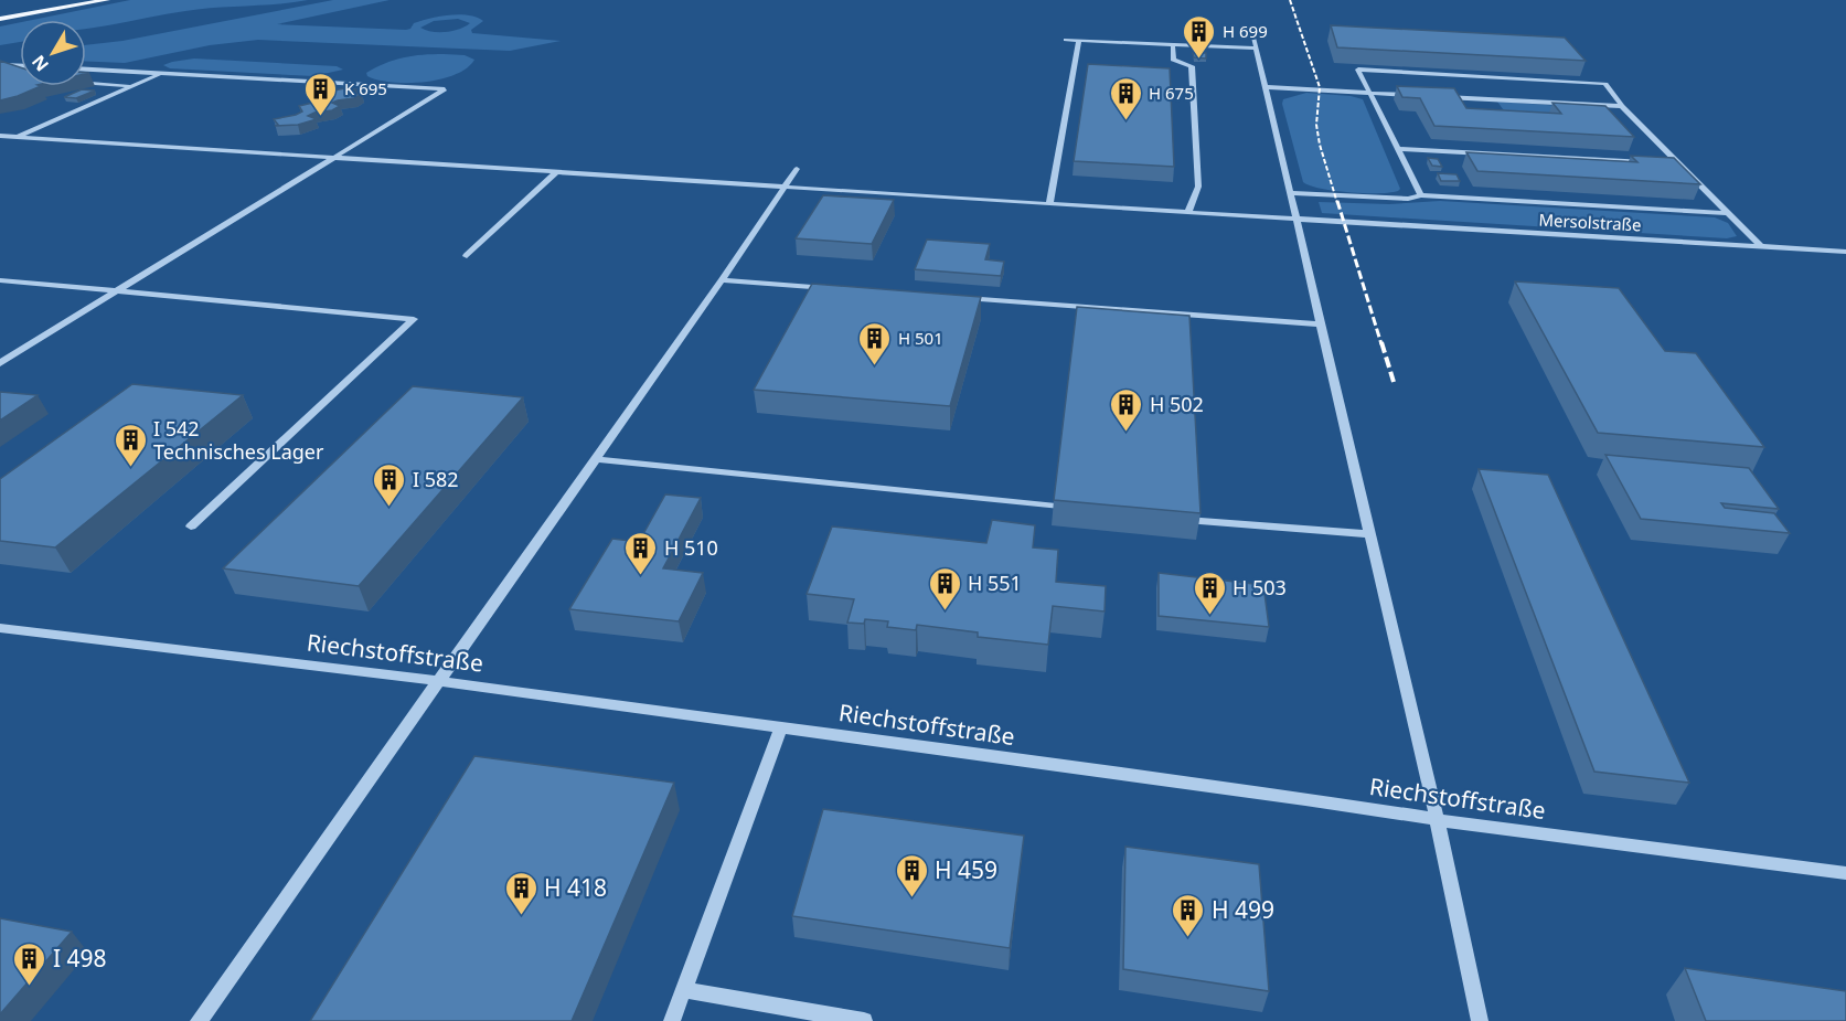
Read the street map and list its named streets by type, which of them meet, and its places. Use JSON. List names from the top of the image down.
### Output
{
  "streets": {
    "street": ["Mersolstraße", "Riechstoffstraße"]
  },
  "places": {
    "building": [
      "H 699",
      "K 695",
      "H 675",
      "H 501",
      "H 502",
      "I 542 Technisches Lager",
      "I 582",
      "H 510",
      "H 551",
      "H 503",
      "H 459",
      "H 418",
      "H 499",
      "I 498"
    ]
  },
  "north": "bottom left"
}
